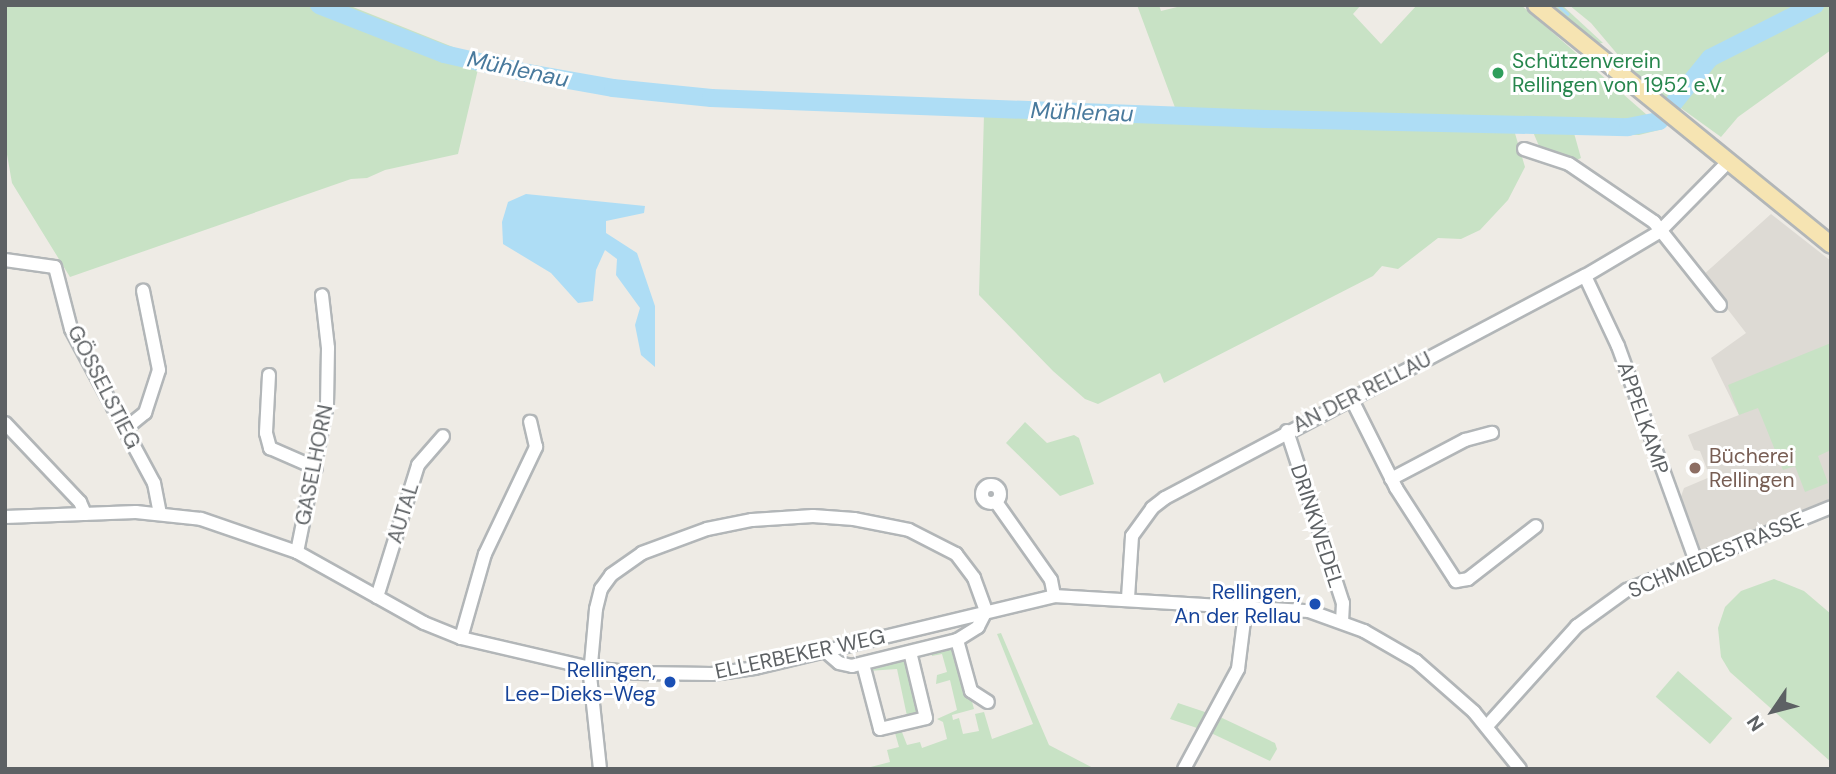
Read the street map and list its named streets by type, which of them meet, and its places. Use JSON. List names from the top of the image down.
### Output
{
  "streets": {
    "street": [
      "GÖSSELSTIEG",
      "AN DER RELLAU",
      "APPELKAMP",
      "GASELHORN",
      "AUTAL",
      "DRINKWEDEL",
      "SCHMIEDESTRASSE",
      "ELLERBEKER WEG"
    ]
  },
  "crossings": [
    ["GÖSSELSTIEG", "ELLERBEKER WEG"],
    ["AN DER RELLAU", "APPELKAMP"],
    ["AN DER RELLAU", "DRINKWEDEL"],
    ["AN DER RELLAU", "ELLERBEKER WEG"],
    ["APPELKAMP", "SCHMIEDESTRASSE"],
    ["GASELHORN", "ELLERBEKER WEG"],
    ["AUTAL", "ELLERBEKER WEG"],
    ["DRINKWEDEL", "ELLERBEKER WEG"],
    ["SCHMIEDESTRASSE", "ELLERBEKER WEG"]
  ],
  "water": ["Mühlenau"],
  "places": [
    "Schützenverein Rellingen von 1952 e.V.",
    "Bücherei Rellingen",
    "Rellingen, An der Rellau",
    "Rellingen, Lee-Dieks-Weg"
  ],
  "north": "bottom left"
}
